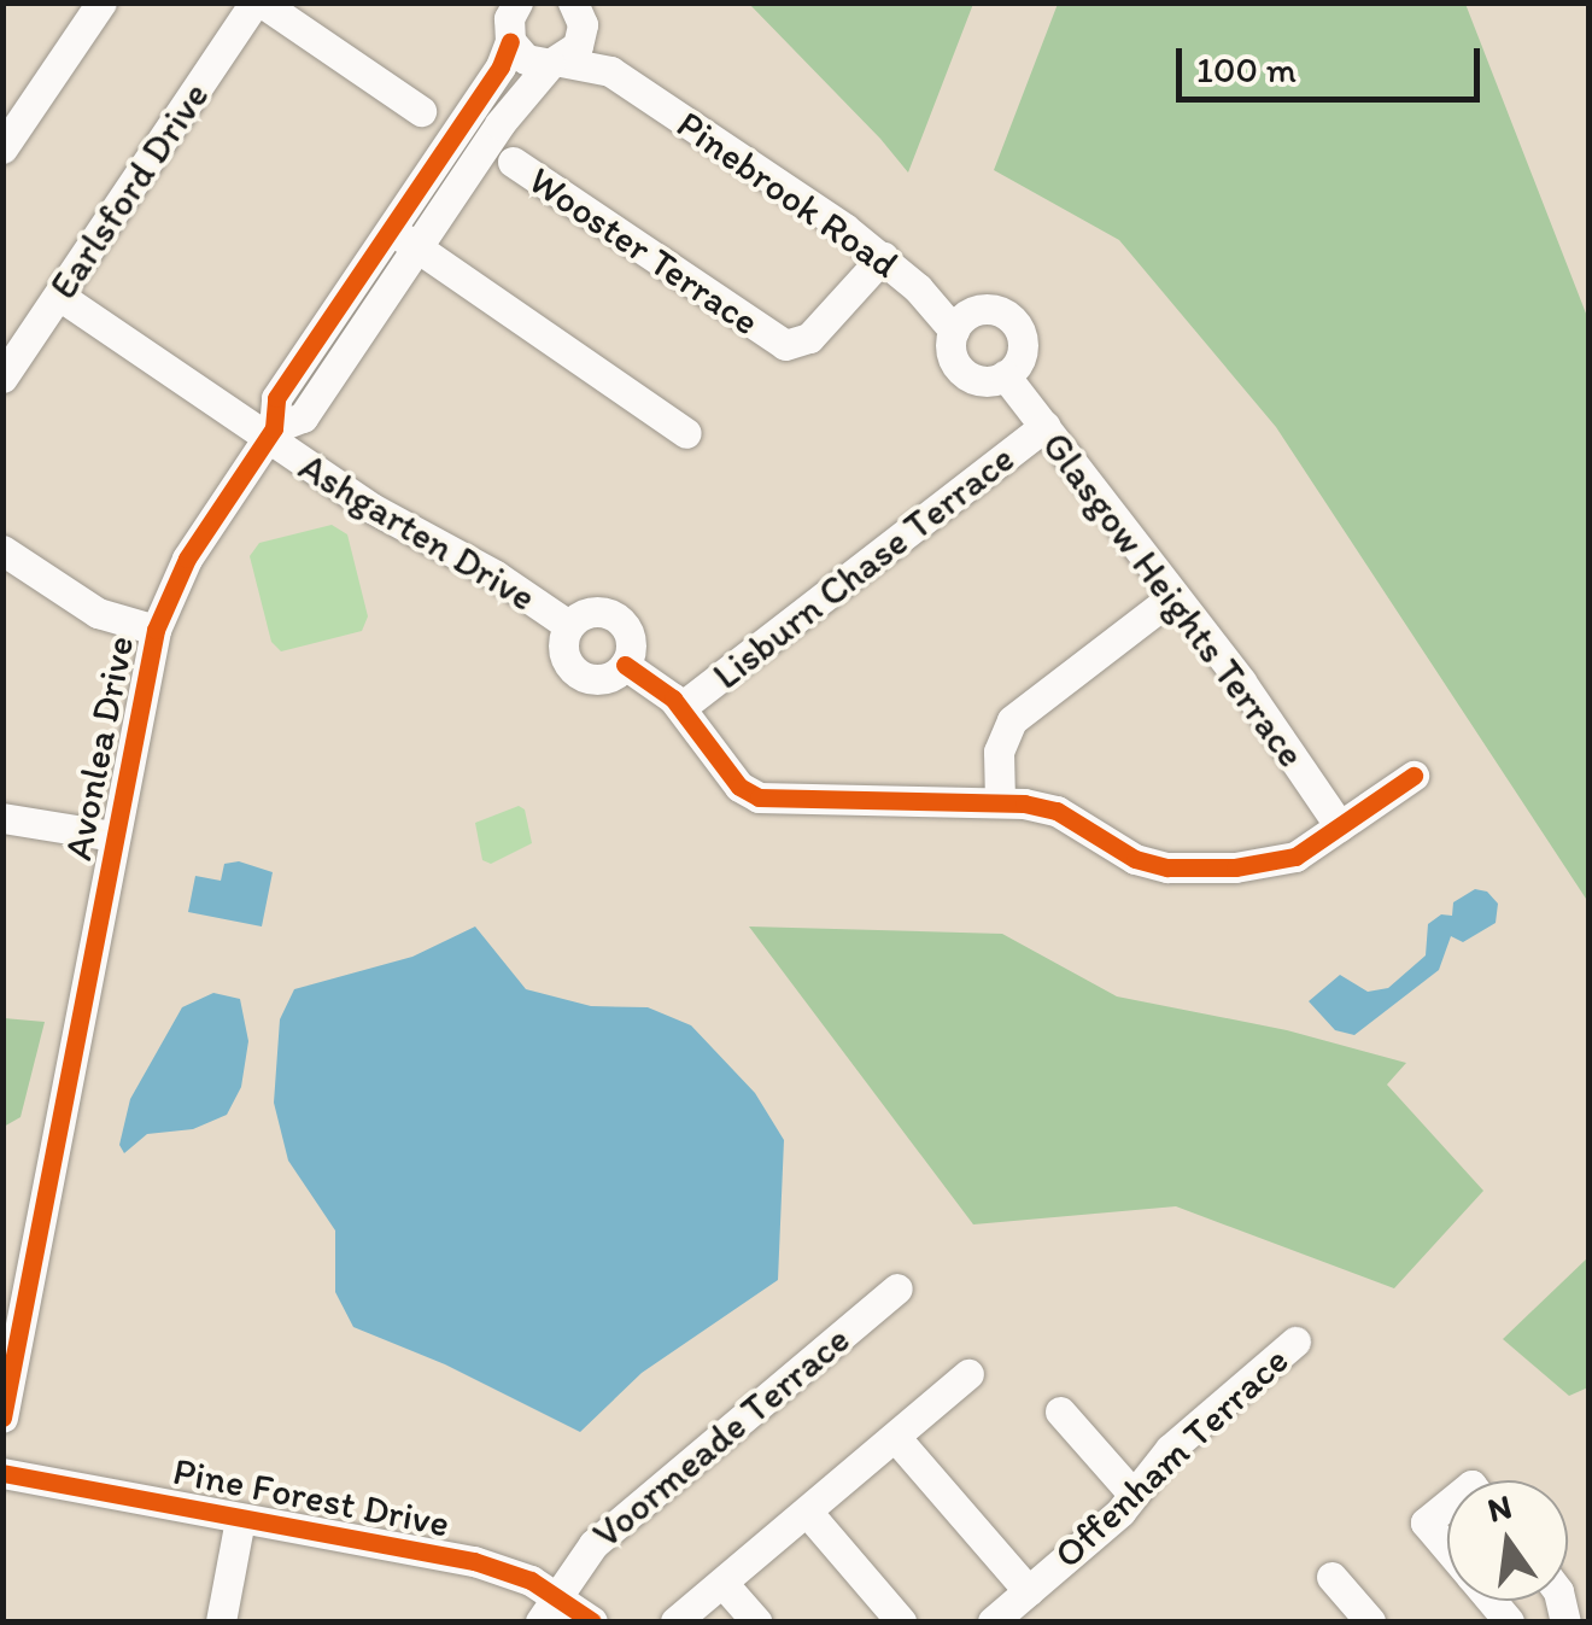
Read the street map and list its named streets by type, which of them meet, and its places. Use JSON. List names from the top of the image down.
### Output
{
  "streets": {
    "street": [
      "Earlsford Drive",
      "Pinebrook Road",
      "Wooster Terrace",
      "Ashgarten Drive",
      "Lisburn Chase Terrace",
      "Glasgow Heights Terrace",
      "Avonlea Drive",
      "Voormeade Terrace",
      "Offenham Terrace",
      "Pine Forest Drive"
    ]
  },
  "crossings": [
    ["Earlsford Drive", "Ashgarten Drive"],
    ["Pinebrook Road", "Wooster Terrace"],
    ["Pinebrook Road", "Glasgow Heights Terrace"],
    ["Pinebrook Road", "Avonlea Drive"],
    ["Ashgarten Drive", "Avonlea Drive"],
    ["Lisburn Chase Terrace", "Glasgow Heights Terrace"],
    ["Voormeade Terrace", "Pine Forest Drive"]
  ],
  "scale_bar": "100 m",
  "north": "top"
}
